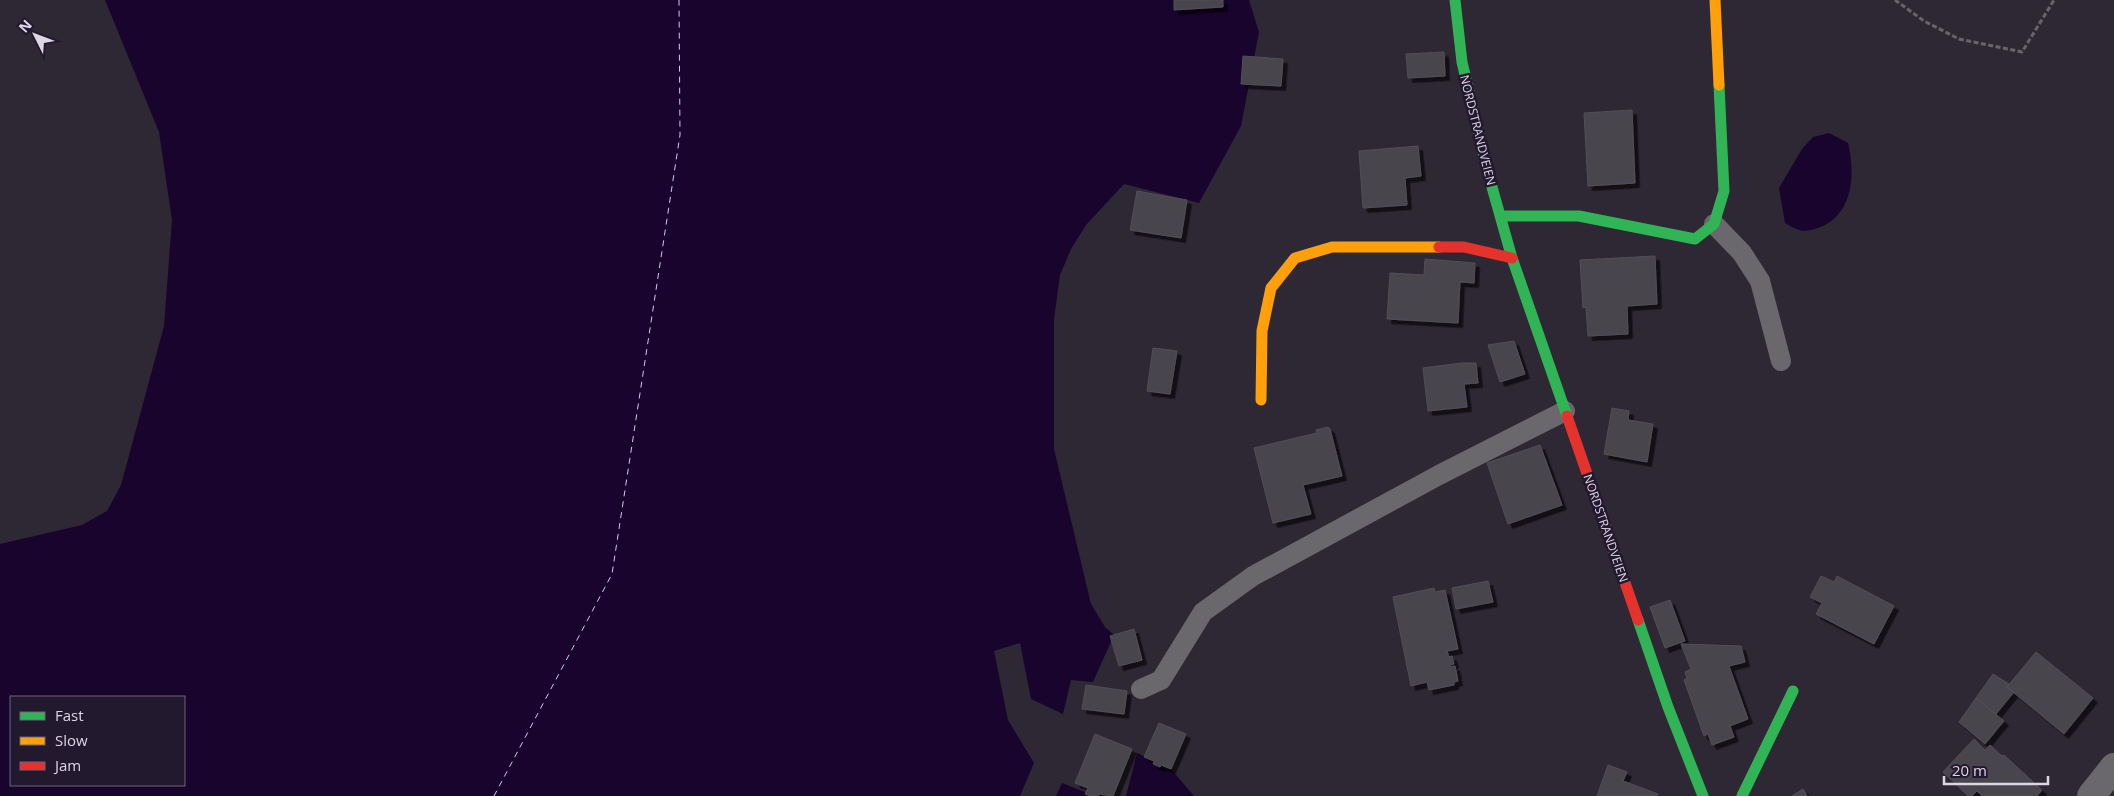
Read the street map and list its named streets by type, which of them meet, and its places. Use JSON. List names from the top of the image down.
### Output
{
  "streets": {
    "street": ["NORDSTRANDVEIEN"]
  },
  "legend": ["Fast", "Slow", "Jam"],
  "scale_bar": "20 m",
  "north": "top left"
}
